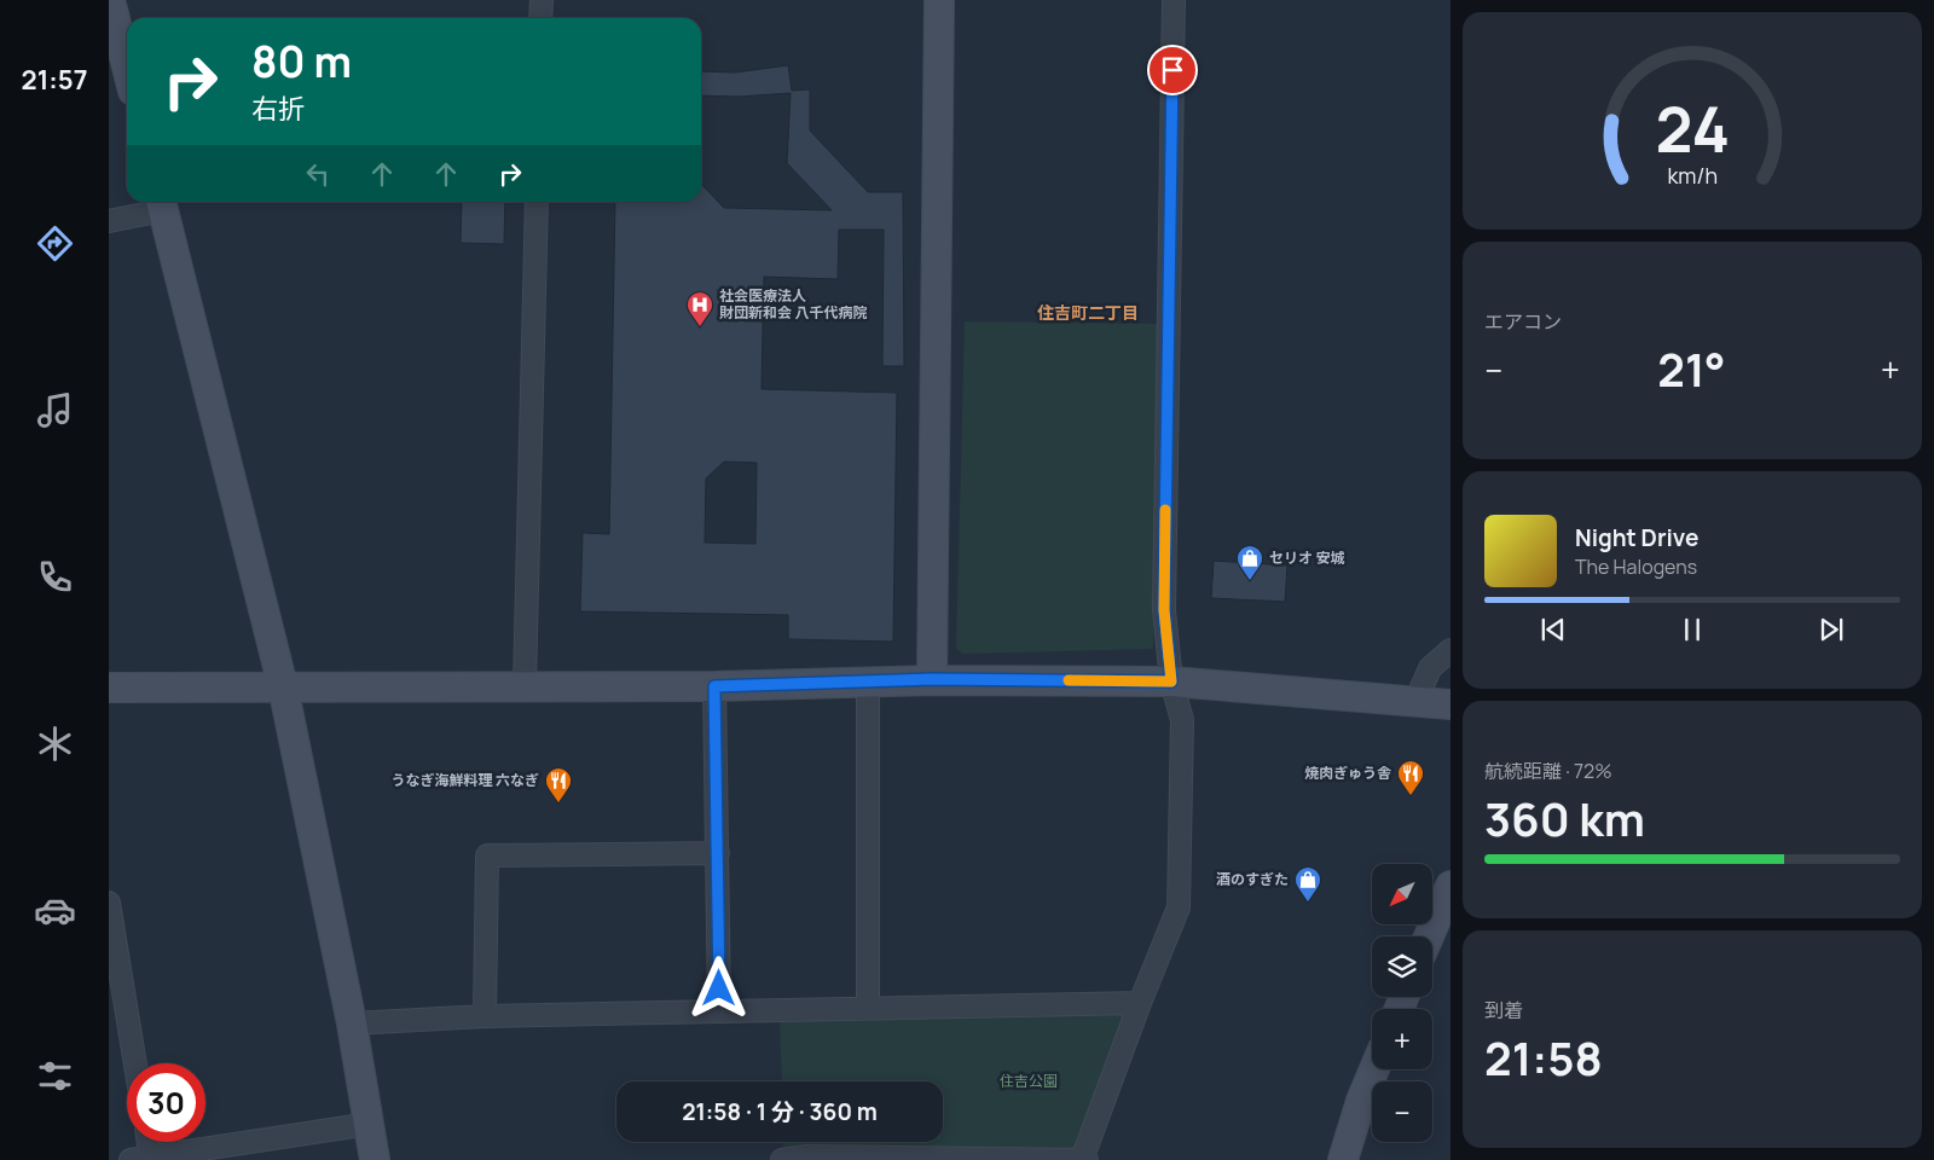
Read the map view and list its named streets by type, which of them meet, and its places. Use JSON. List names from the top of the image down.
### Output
{
  "districts": ["住吉町二丁目"],
  "parks": ["住吉公園"],
  "places": {
    "hospital": ["社会医療法人 財団新和会 八千代病院"],
    "shop": ["セリオ 安城", "酒のすぎた"],
    "restaurant": ["焼肉ぎゅう舎", "うなぎ海鮮料理 六なぎ"]
  },
  "north": "bottom left",
  "page": {
    "tabs": "21:57",
    "turn": ["80 m", "右折"],
    "tile": [
      "エアコン",
      ["航続距離 · 72%", "360 km"],
      ["到着", "21:58"]
    ],
    "heat": ["−", "21°", "+"],
    "song": ["Night Drive", "The Halogens"],
    "map_buttons": ["+", "−"],
    "limit": "30",
    "trip": "21:58 · 1 分 · 360 m",
    "gauge": ["24", "km/h"]
  }
}
